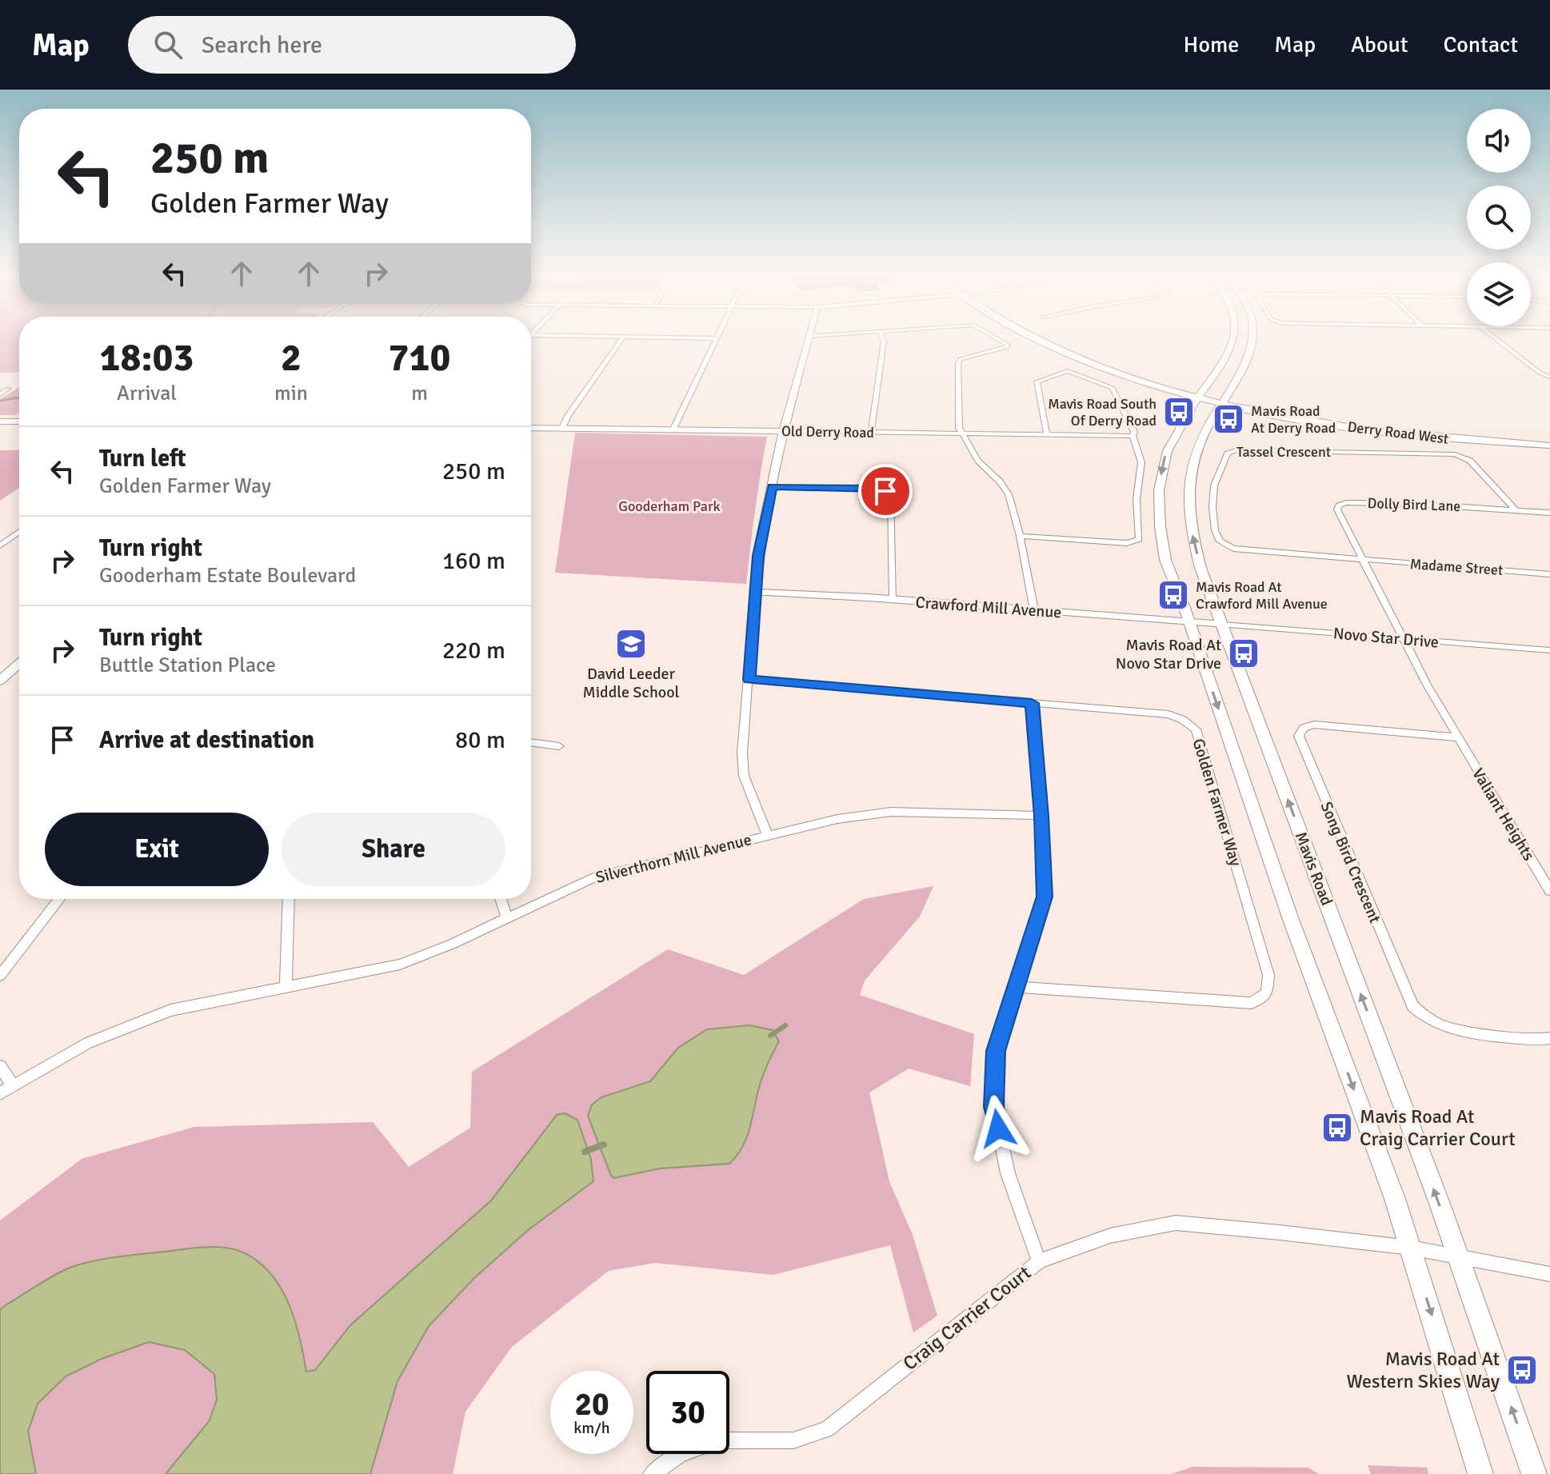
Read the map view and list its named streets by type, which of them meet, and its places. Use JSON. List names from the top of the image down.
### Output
{
  "streets": {
    "main road": ["Derry Road West", "Mavis Road"],
    "street": [
      "Old Derry Road",
      "Tassel Crescent",
      "Dolly Bird Lane",
      "Madame Street",
      "Crawford Mill Avenue",
      "Novo Star Drive",
      "Golden Farmer Way",
      "Valiant Heights",
      "Silverthorn Mill Avenue",
      "Song Bird Crescent",
      "Craig Carrier Court"
    ]
  },
  "crossings": [
    ["Derry Road West", "Mavis Road"],
    ["Tassel Crescent", "Dolly Bird Lane"],
    ["Tassel Crescent", "Madame Street"],
    ["Dolly Bird Lane", "Madame Street"],
    ["Crawford Mill Avenue", "Novo Star Drive"],
    ["Crawford Mill Avenue", "Mavis Road"],
    ["Novo Star Drive", "Mavis Road"],
    ["Valiant Heights", "Song Bird Crescent"],
    ["Mavis Road", "Craig Carrier Court"]
  ],
  "parks": ["Gooderham Park"],
  "places": {
    "bus stop": [
      "Mavis Road South Of Derry Road",
      "Mavis Road At Derry Road",
      "Mavis Road At Crawford Mill Avenue",
      "Mavis Road At Novo Star Drive",
      "Mavis Road At Craig Carrier Court",
      "Mavis Road At Western Skies Way"
    ],
    "school or university": ["David Leeder Middle School"]
  },
  "page": {
    "header": "Map",
    "search": "Search here",
    "nav": [
      "Home",
      "Map",
      "About",
      "Contact"
    ],
    "turn": ["250 m", "Golden Farmer Way"],
    "eta": [
      "18:03",
      "Arrival",
      "2",
      "min",
      "710",
      "m"
    ],
    "list": [
      {
        "name": "Turn left",
        "note": "Golden Farmer Way",
        "value": "250 m"
      },
      {
        "name": "Turn right",
        "note": "Gooderham Estate Boulevard",
        "value": "160 m"
      },
      {
        "name": "Turn right",
        "note": "Buttle Station Place",
        "value": "220 m"
      },
      {
        "name": "Arrive at destination",
        "value": "80 m"
      }
    ],
    "buttons": ["Exit", "Share"],
    "speed": "20 km/h",
    "limit": "30"
  }
}
